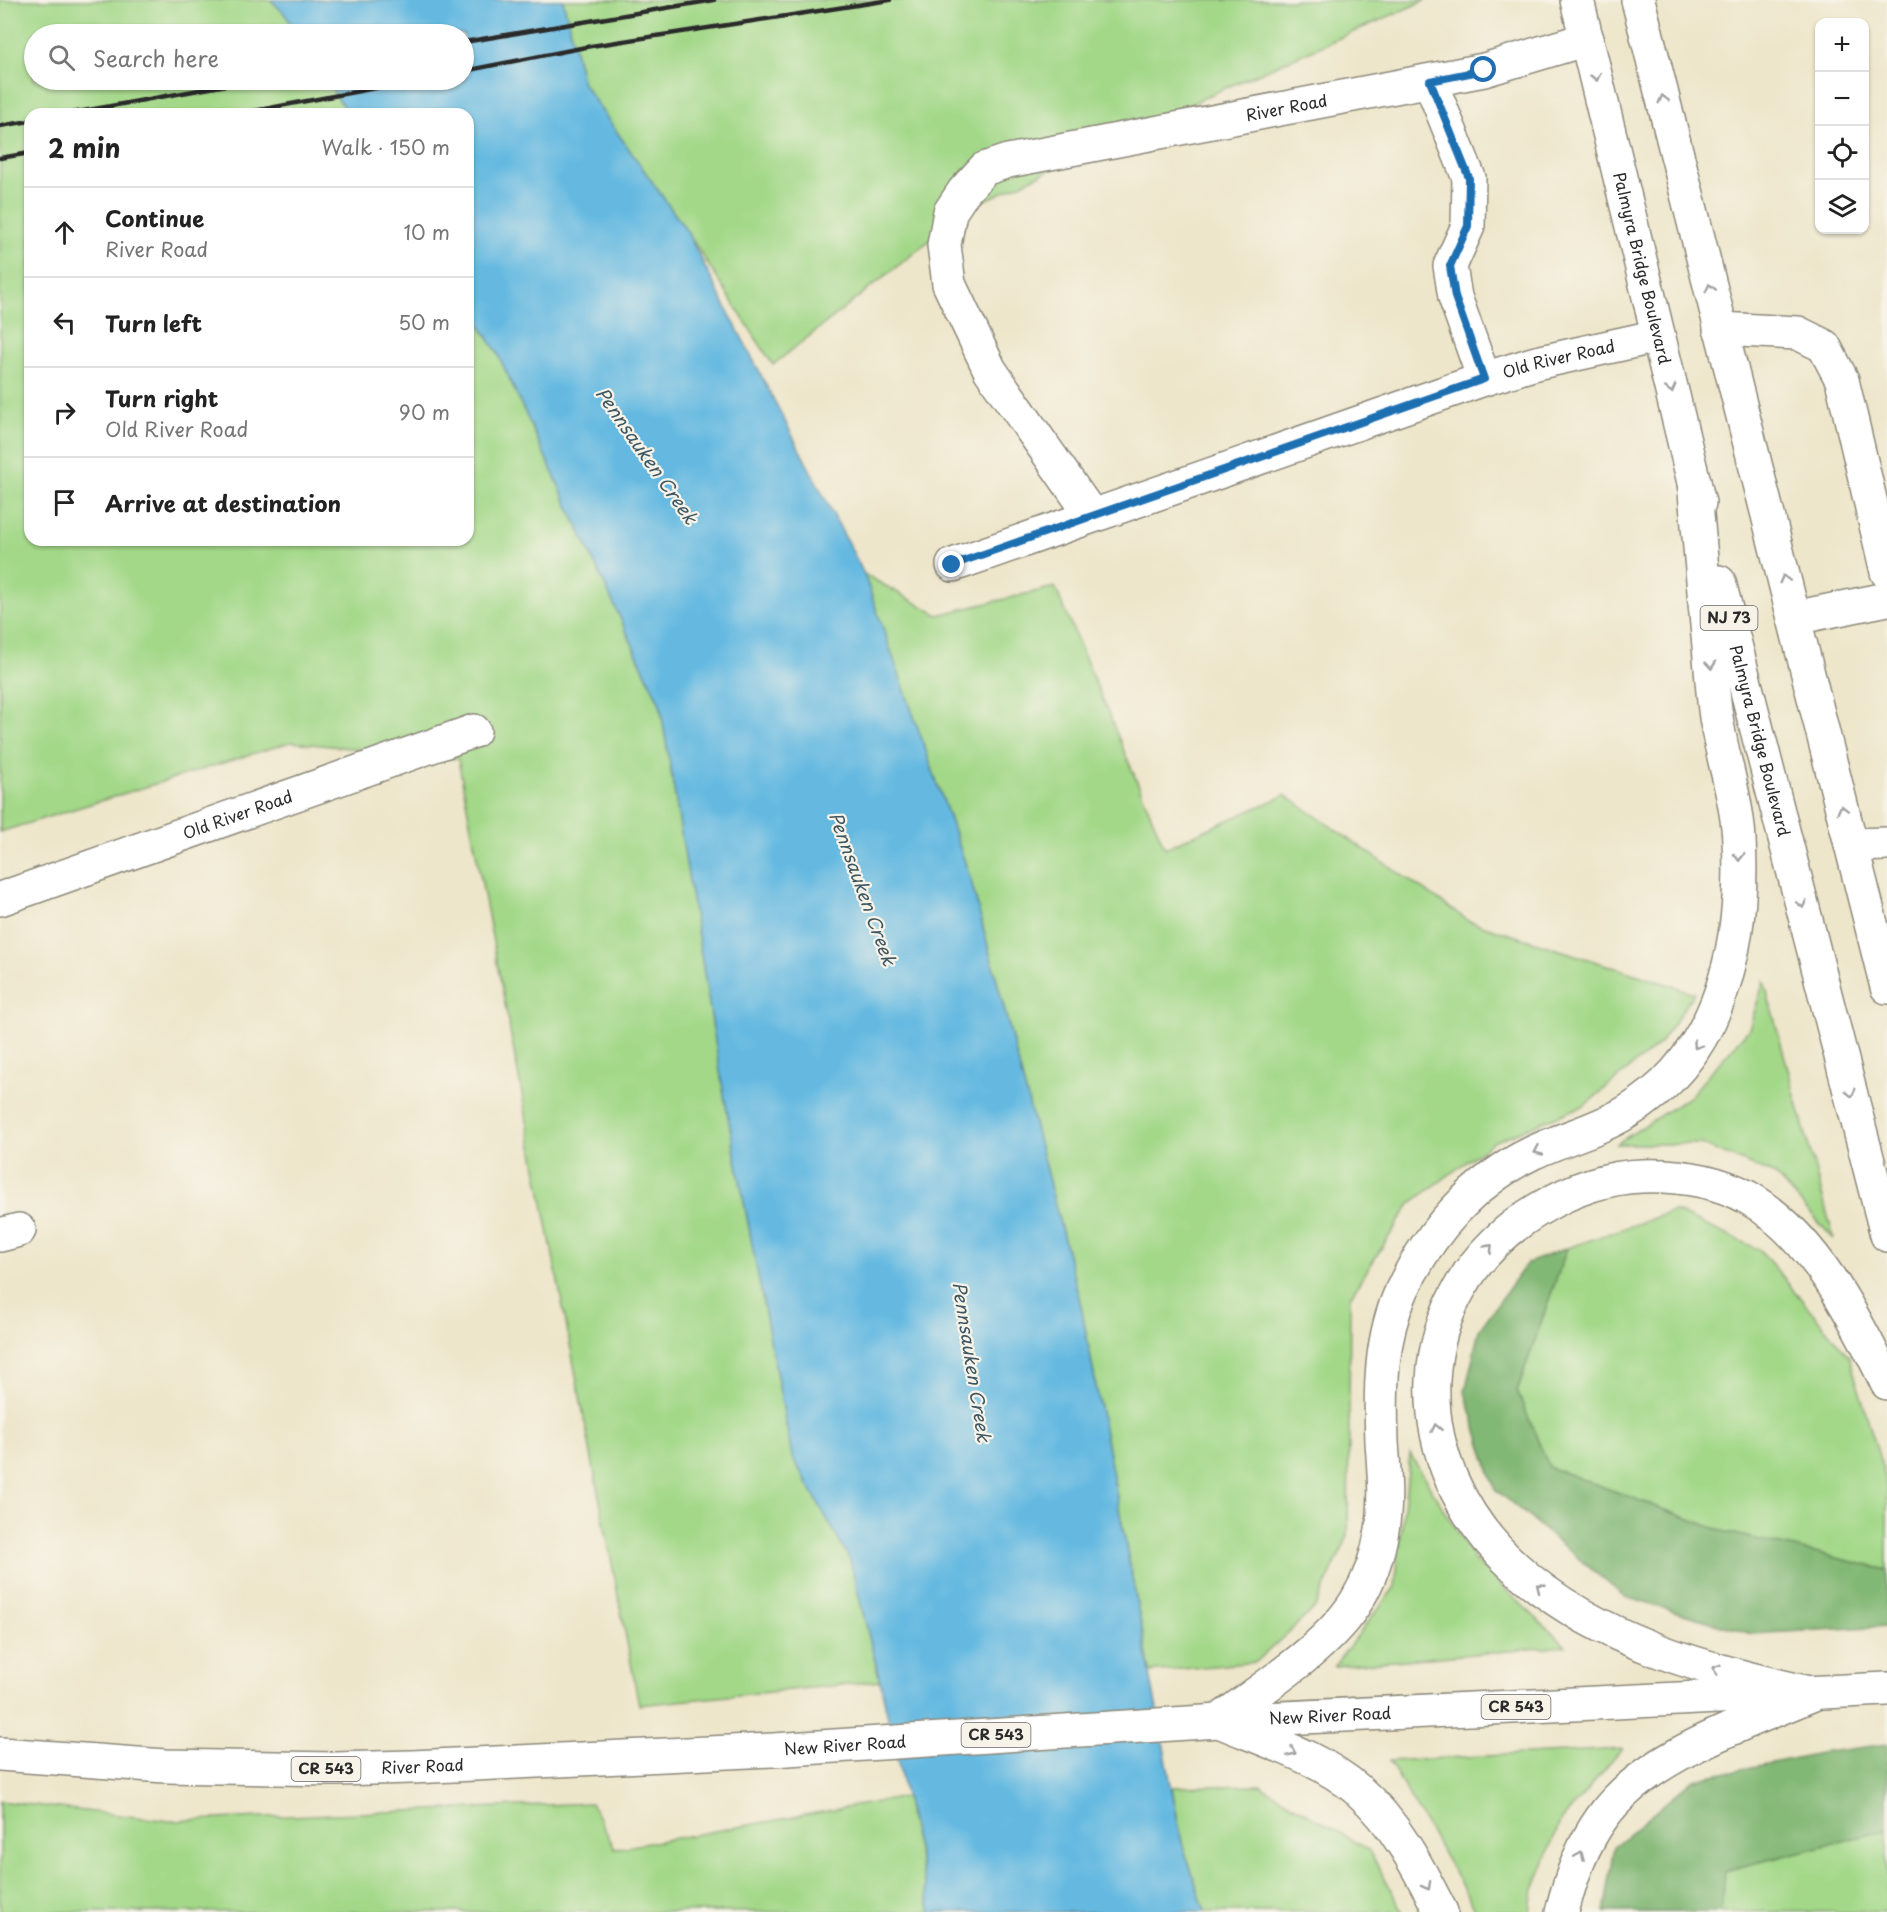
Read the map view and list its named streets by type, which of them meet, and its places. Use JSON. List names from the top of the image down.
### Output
{
  "streets": {
    "main road": [
      "River Road",
      "Palmyra Bridge Boulevard",
      "Old River Road",
      "NJ 73",
      "CR 543",
      "New River Road"
    ]
  },
  "crossings": [
    ["River Road", "Palmyra Bridge Boulevard"],
    ["River Road", "Old River Road"],
    ["River Road", "New River Road"],
    ["Palmyra Bridge Boulevard", "Old River Road"]
  ],
  "water": ["Pennsauken Creek"],
  "page": {
    "map_buttons": ["+", "−"],
    "search": "Search here",
    "heading": ["2 min", "Walk · 150 m"],
    "list": [
      ["Continue", "River Road", "10 m"],
      ["Turn left", "50 m"],
      ["Turn right", "Old River Road", "90 m"],
      "Arrive at destination"
    ]
  }
}
